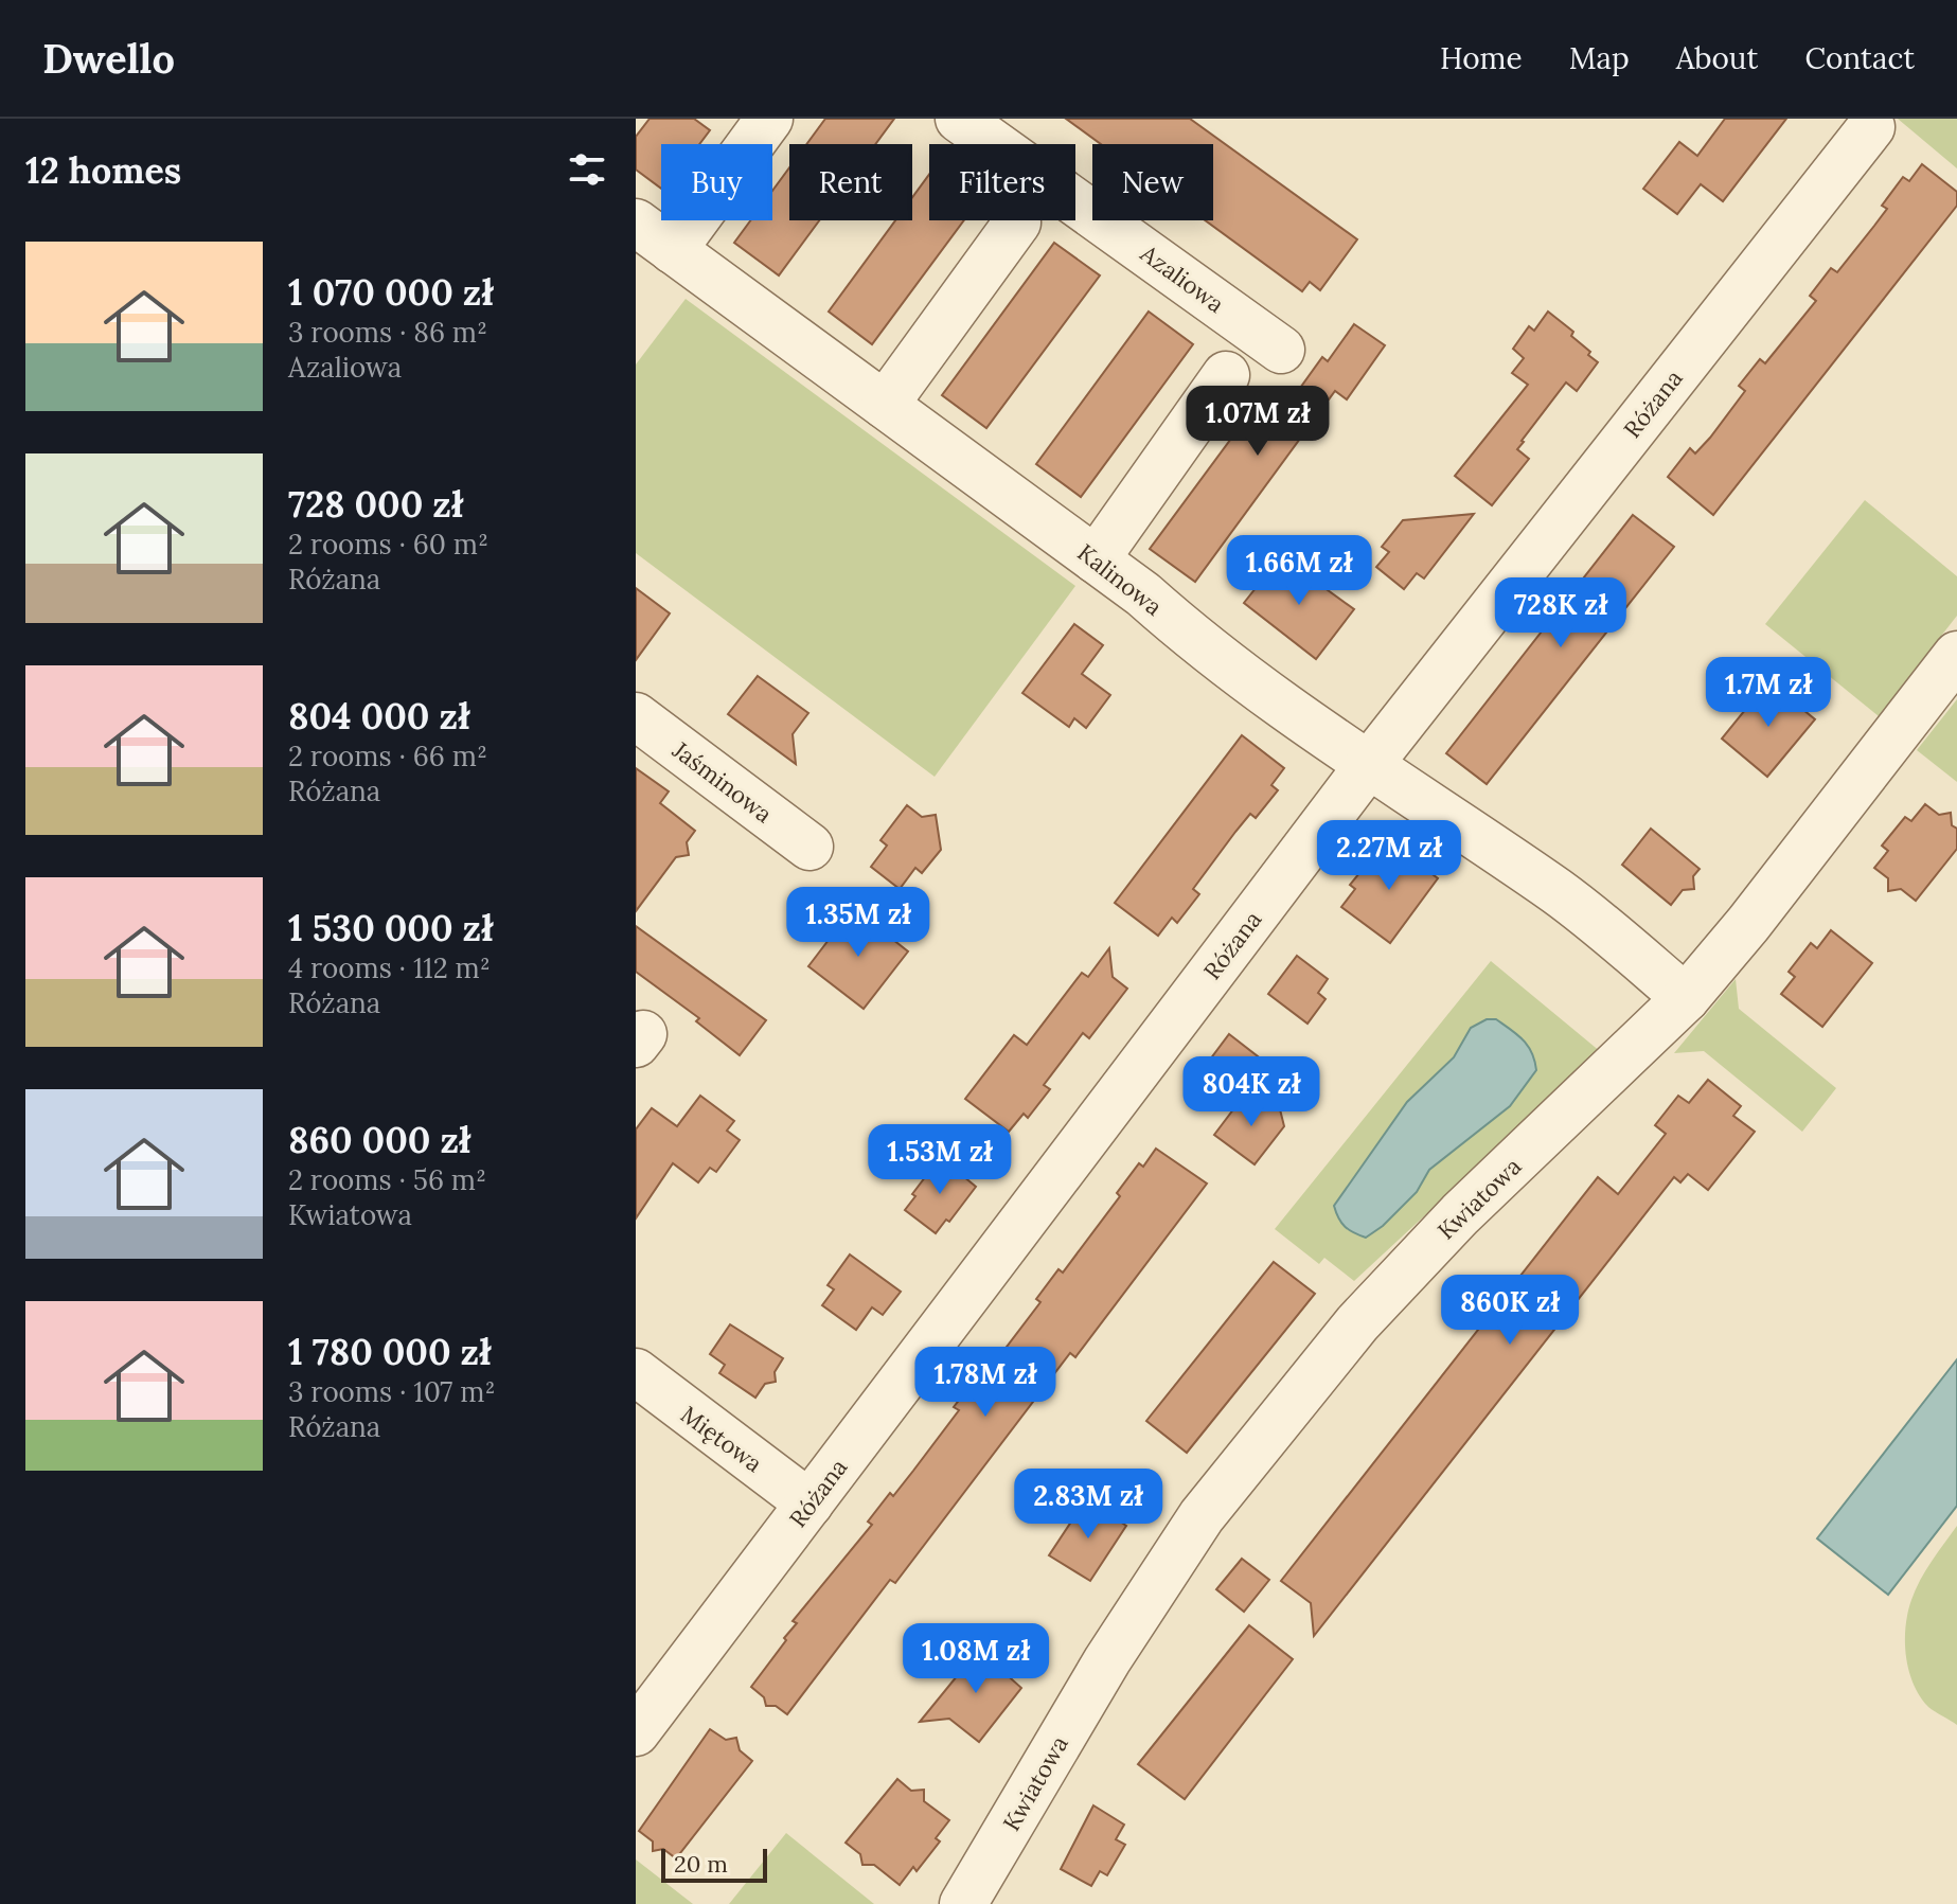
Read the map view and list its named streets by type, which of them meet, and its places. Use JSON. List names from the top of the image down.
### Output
{
  "streets": {
    "street": [
      "Azaliowa",
      "Różana",
      "Kalinowa",
      "Jaśminowa",
      "Kwiatowa",
      "Miętowa"
    ]
  },
  "crossings": [
    ["Różana", "Kalinowa"],
    ["Różana", "Miętowa"],
    ["Kalinowa", "Kwiatowa"]
  ],
  "scale_bar": "20 m",
  "page": {
    "header": "Dwello",
    "nav": [
      "Home",
      "Map",
      "About",
      "Contact"
    ],
    "heading": "12 homes",
    "chip": [
      "Buy",
      "Rent",
      "Filters",
      "New"
    ],
    "list": [
      {
        "name": "1 070 000 zł",
        "note": "3 rooms · 86 m² · Azaliowa"
      },
      {
        "name": "728 000 zł",
        "note": "2 rooms · 60 m² · Różana"
      },
      {
        "name": "804 000 zł",
        "note": "2 rooms · 66 m² · Różana"
      },
      {
        "name": "1 530 000 zł",
        "note": "4 rooms · 112 m² · Różana"
      },
      {
        "name": "860 000 zł",
        "note": "2 rooms · 56 m² · Kwiatowa"
      },
      {
        "name": "1 780 000 zł",
        "note": "3 rooms · 107 m² · Różana"
      }
    ],
    "price": [
      "1.07M zł",
      "1.66M zł",
      "728K zł",
      "1.7M zł",
      "2.27M zł",
      "1.35M zł",
      "804K zł",
      "1.53M zł",
      "860K zł",
      "1.78M zł",
      "2.83M zł",
      "1.08M zł"
    ],
    "scale": "20 m"
  }
}
